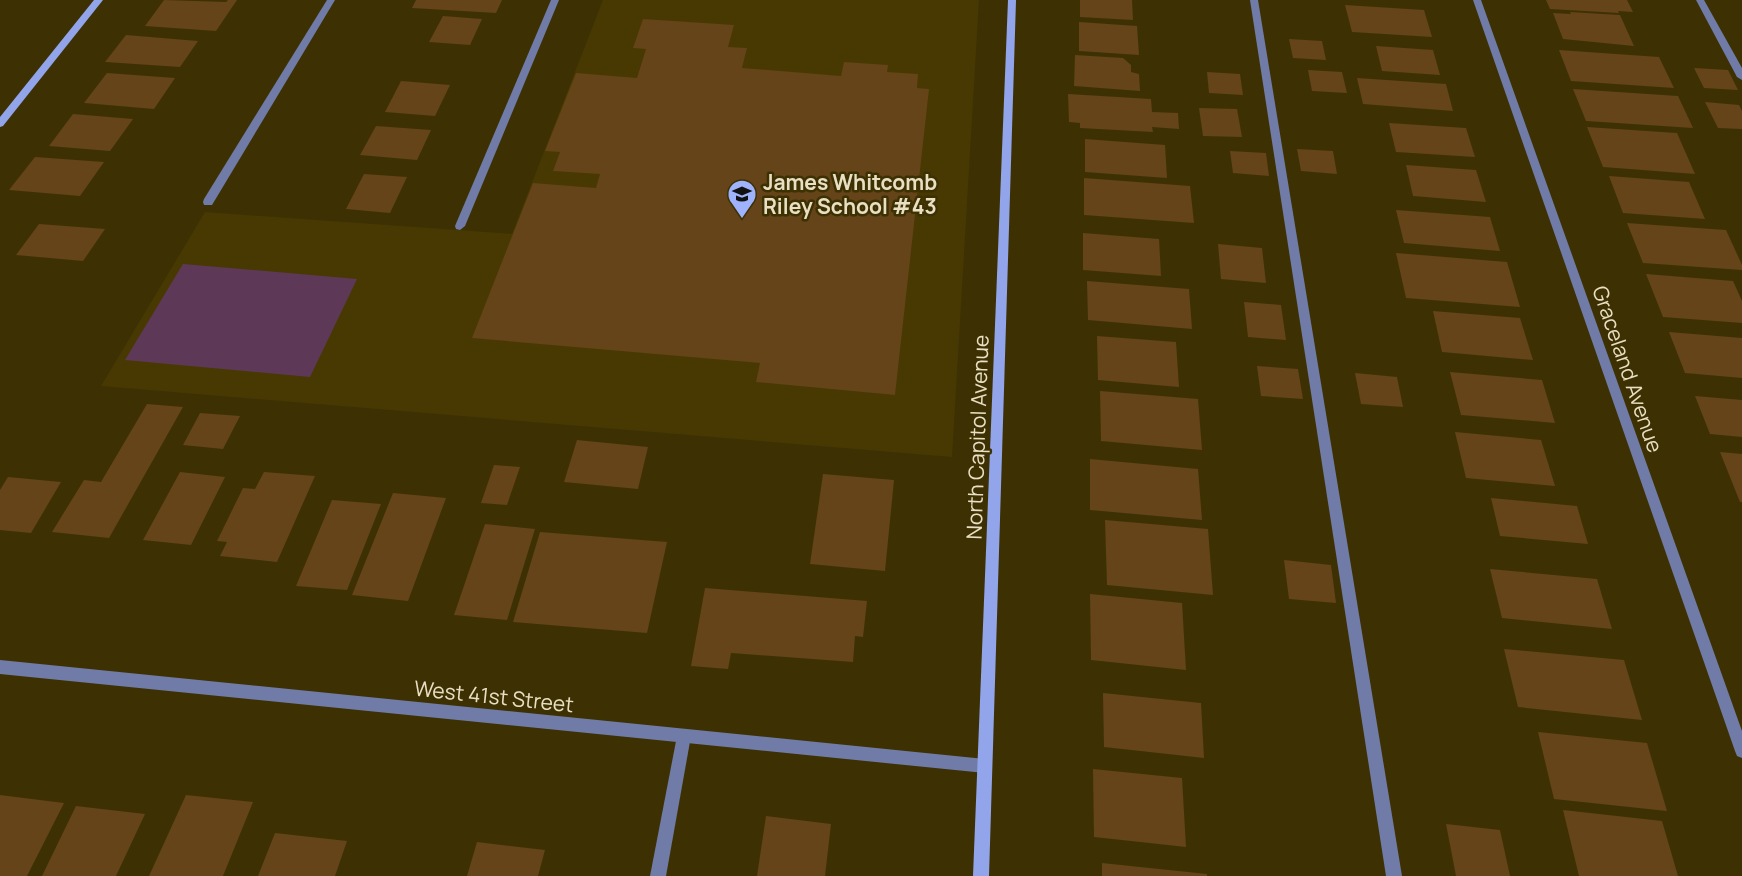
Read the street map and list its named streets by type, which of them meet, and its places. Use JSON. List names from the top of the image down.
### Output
{
  "streets": {
    "main road": ["North Capitol Avenue"],
    "street": ["Graceland Avenue", "West 41st Street"]
  },
  "crossings": [
    ["North Capitol Avenue", "West 41st Street"]
  ],
  "places": {
    "school or university": ["James Whitcomb Riley School #43"]
  }
}
